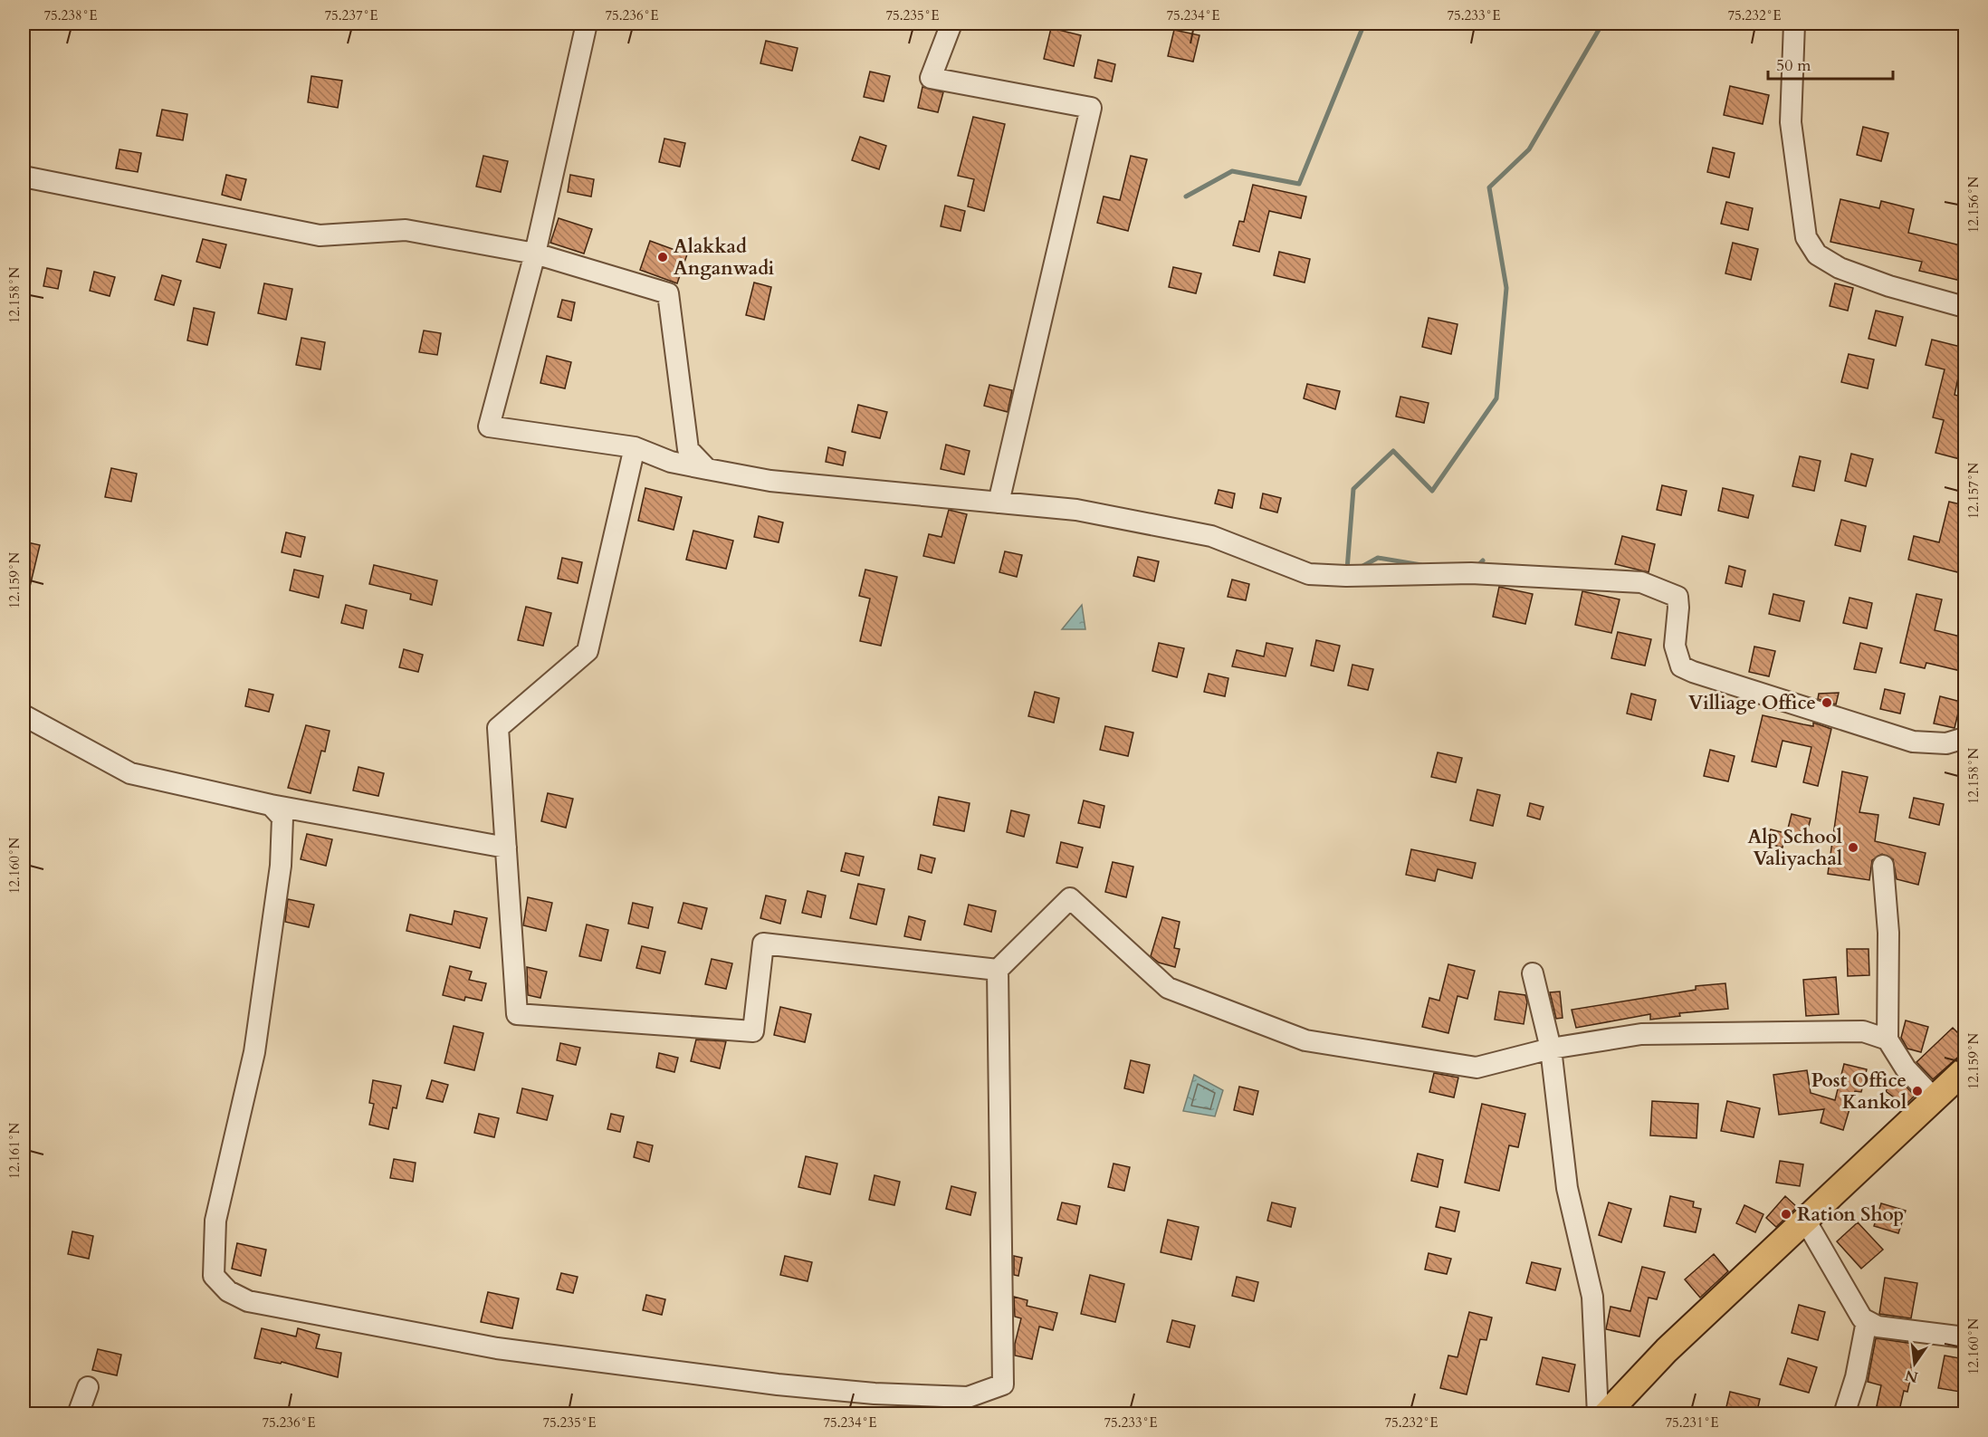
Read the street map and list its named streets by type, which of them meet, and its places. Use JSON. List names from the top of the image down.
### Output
{
  "places": [
    "Alakkad Anganwadi",
    "Villiage Office",
    "Alp School Valiyachal",
    "Post Office Kankol",
    "Ration Shop"
  ],
  "scale_bar": "50 m",
  "north": "bottom",
  "coordinates": [
    "75.238°E",
    "75.237°E",
    "75.236°E",
    "75.235°E",
    "75.234°E",
    "75.233°E",
    "75.232°E",
    "12.156°N",
    "12.158°N",
    "12.157°N",
    "12.159°N",
    "12.160°N",
    "12.161°N",
    "75.231°E"
  ]
}
